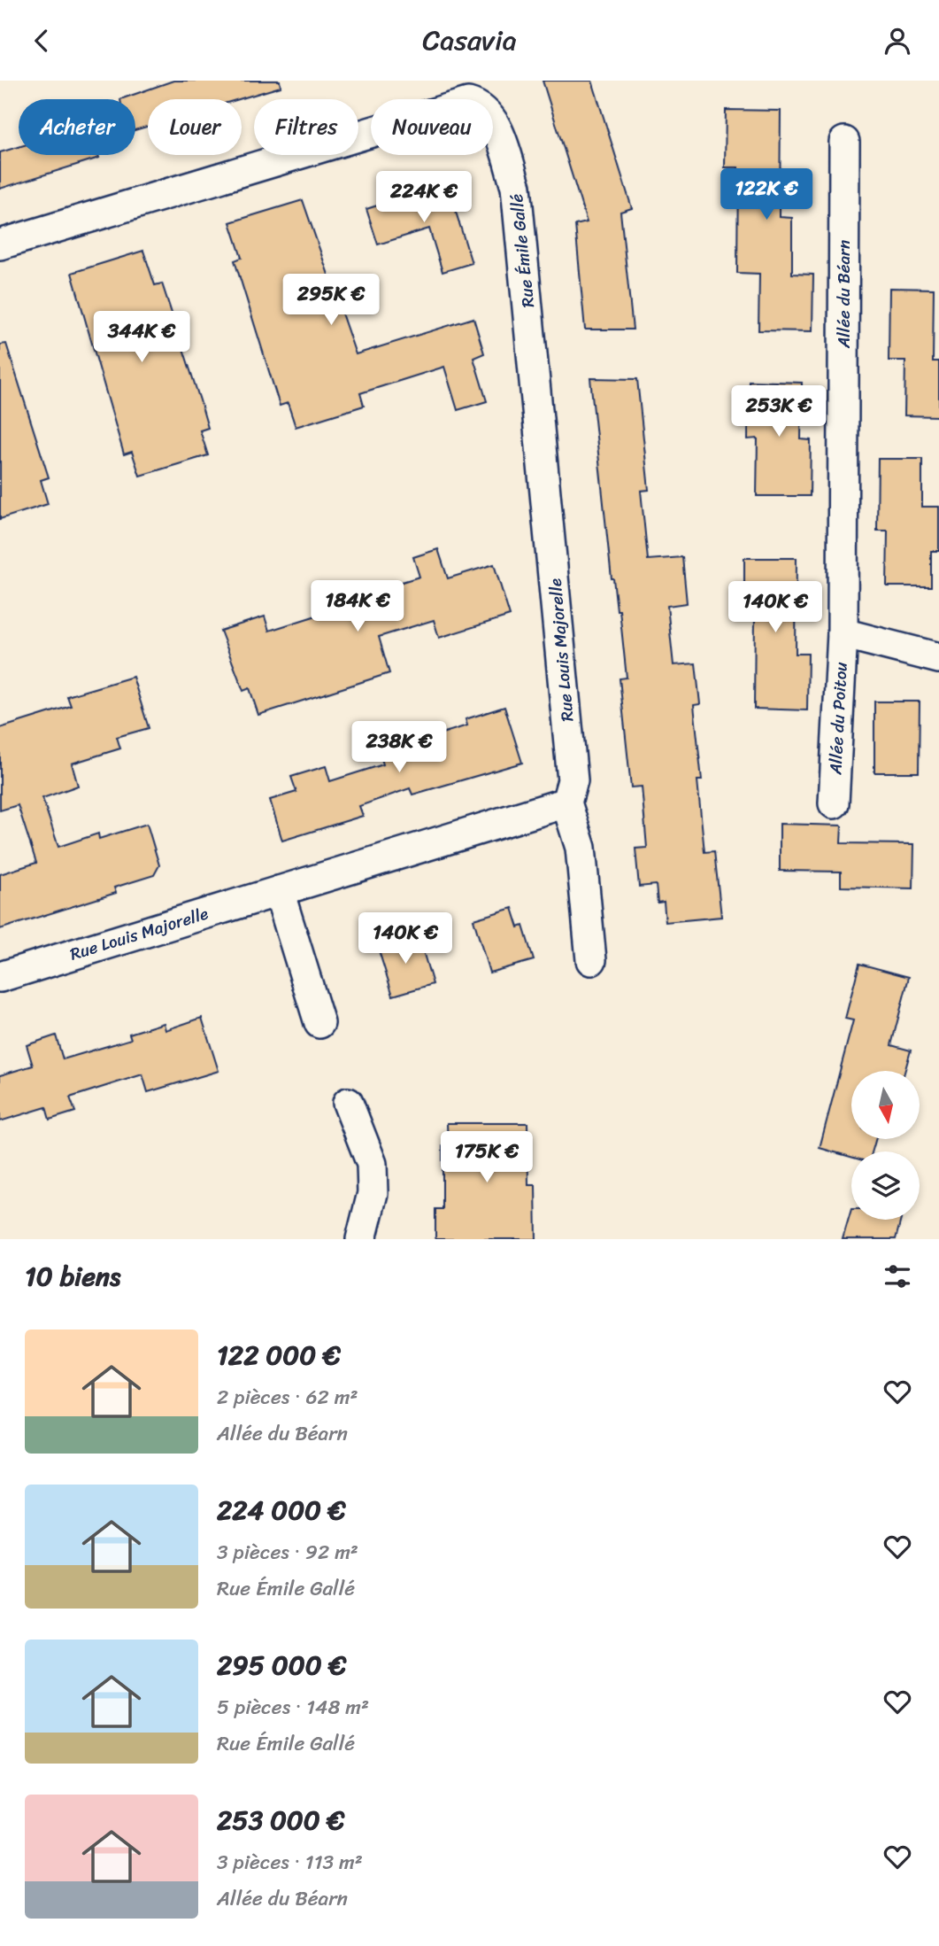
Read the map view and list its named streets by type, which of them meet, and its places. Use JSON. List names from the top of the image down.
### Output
{
  "streets": {
    "street": [
      "Rue Émile Gallé",
      "Allée du Béarn",
      "Rue Louis Majorelle",
      "Allée du Poitou"
    ]
  },
  "crossings": [
    ["Rue Émile Gallé", "Rue Louis Majorelle"],
    ["Allée du Béarn", "Allée du Poitou"]
  ],
  "north": "bottom",
  "page": {
    "header": "Casavia",
    "chip": [
      "Acheter",
      "Louer",
      "Filtres",
      "Nouveau"
    ],
    "price": [
      "122K €",
      "224K €",
      "295K €",
      "344K €",
      "253K €",
      "184K €",
      "140K €",
      "238K €",
      "140K €",
      "175K €"
    ],
    "heading": "10 biens",
    "list": [
      {
        "name": "122 000 €",
        "note": "2 pièces · 62 m² · Allée du Béarn"
      },
      {
        "name": "224 000 €",
        "note": "3 pièces · 92 m² · Rue Émile Gallé"
      },
      {
        "name": "295 000 €",
        "note": "5 pièces · 148 m² · Rue Émile Gallé"
      },
      {
        "name": "253 000 €",
        "note": "3 pièces · 113 m² · Allée du Béarn"
      }
    ]
  }
}
